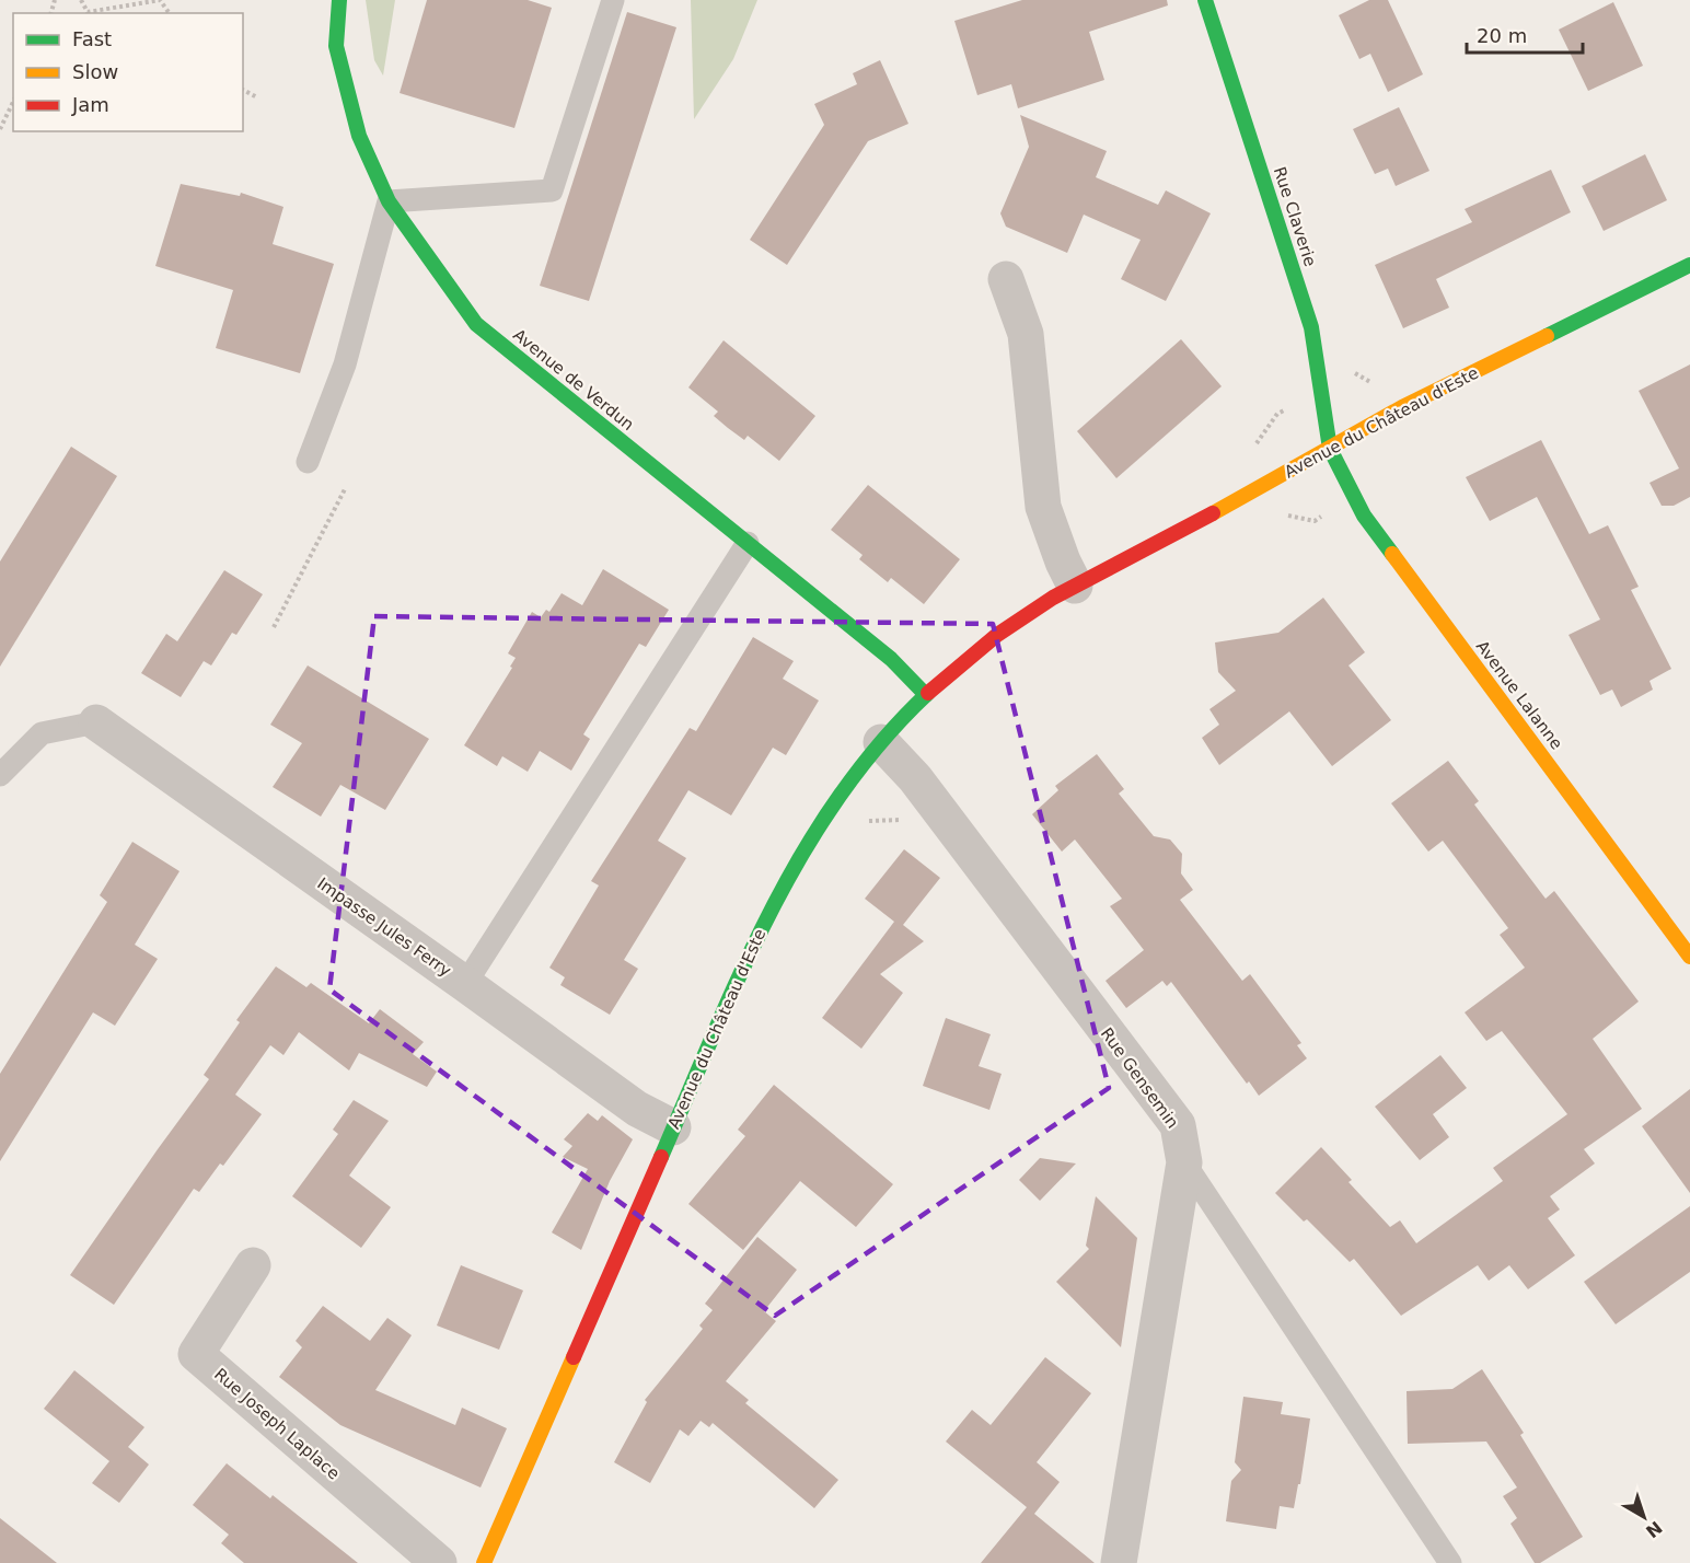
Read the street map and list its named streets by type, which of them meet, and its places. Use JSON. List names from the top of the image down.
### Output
{
  "streets": {
    "street": [
      "Rue Claverie",
      "Avenue de Verdun",
      "Avenue du Château d'Este",
      "Avenue Lalanne",
      "Impasse Jules Ferry",
      "Rue Gensemin",
      "Rue Joseph Laplace"
    ]
  },
  "crossings": [
    ["Rue Claverie", "Avenue du Château d'Este"],
    ["Rue Claverie", "Avenue Lalanne"],
    ["Avenue de Verdun", "Avenue du Château d'Este"],
    ["Avenue du Château d'Este", "Avenue Lalanne"],
    ["Avenue du Château d'Este", "Impasse Jules Ferry"],
    ["Avenue du Château d'Este", "Rue Gensemin"]
  ],
  "legend": ["Fast", "Slow", "Jam"],
  "scale_bar": "20 m",
  "north": "bottom right"
}
